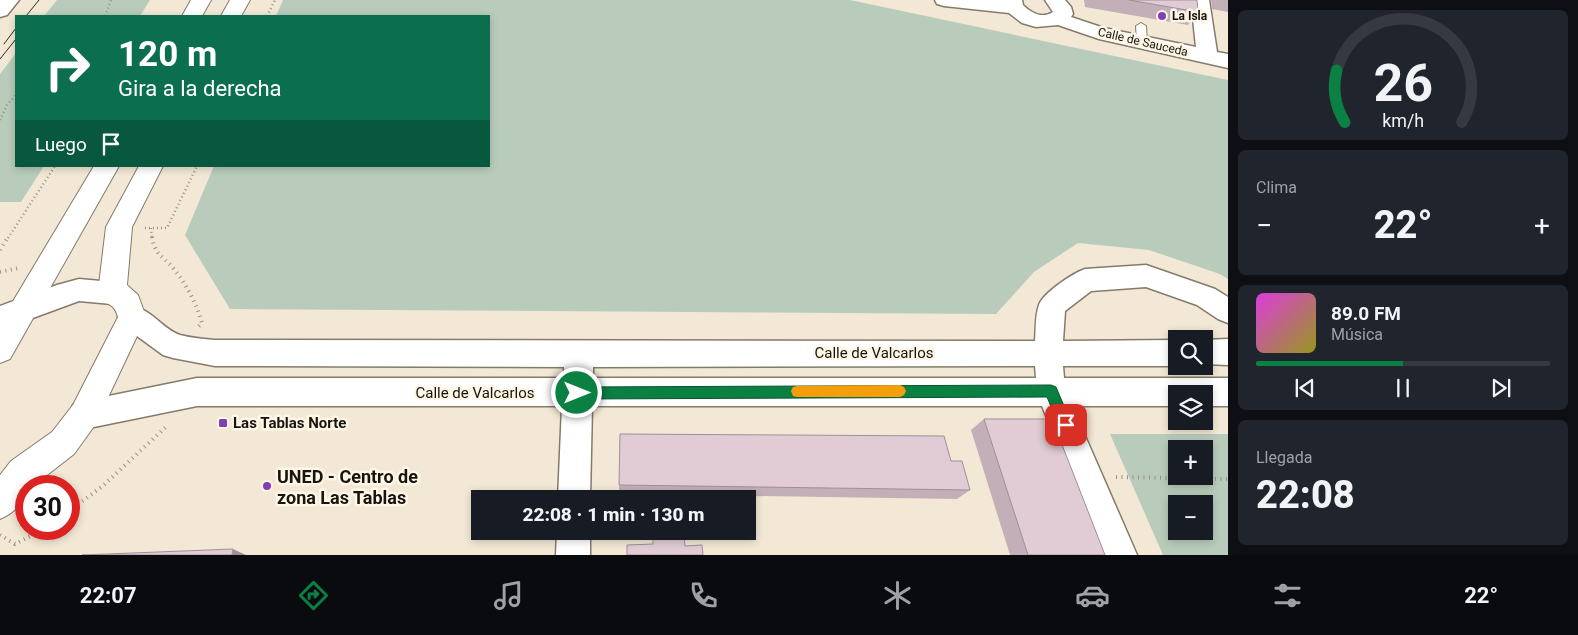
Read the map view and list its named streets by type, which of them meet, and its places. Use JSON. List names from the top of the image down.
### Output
{
  "streets": {
    "street": ["Calle de Sauceda", "Calle de Valcarlos"]
  },
  "places": {
    "other": ["La Isla", "UNED - Centro de zona Las Tablas"],
    "transit": ["Las Tablas Norte"]
  },
  "page": {
    "turn": ["120 m", "Gira a la derecha"],
    "then": "Luego",
    "tile": [
      "Clima",
      ["Llegada", "22:08"]
    ],
    "heat": ["−", "22°", "+"],
    "song": ["89.0 FM", "Música"],
    "map_buttons": ["+", "−"],
    "limit": "30",
    "trip": "22:08 · 1 min · 130 m",
    "tabs": ["22:07", "22°"],
    "gauge": ["26", "km/h"]
  }
}
